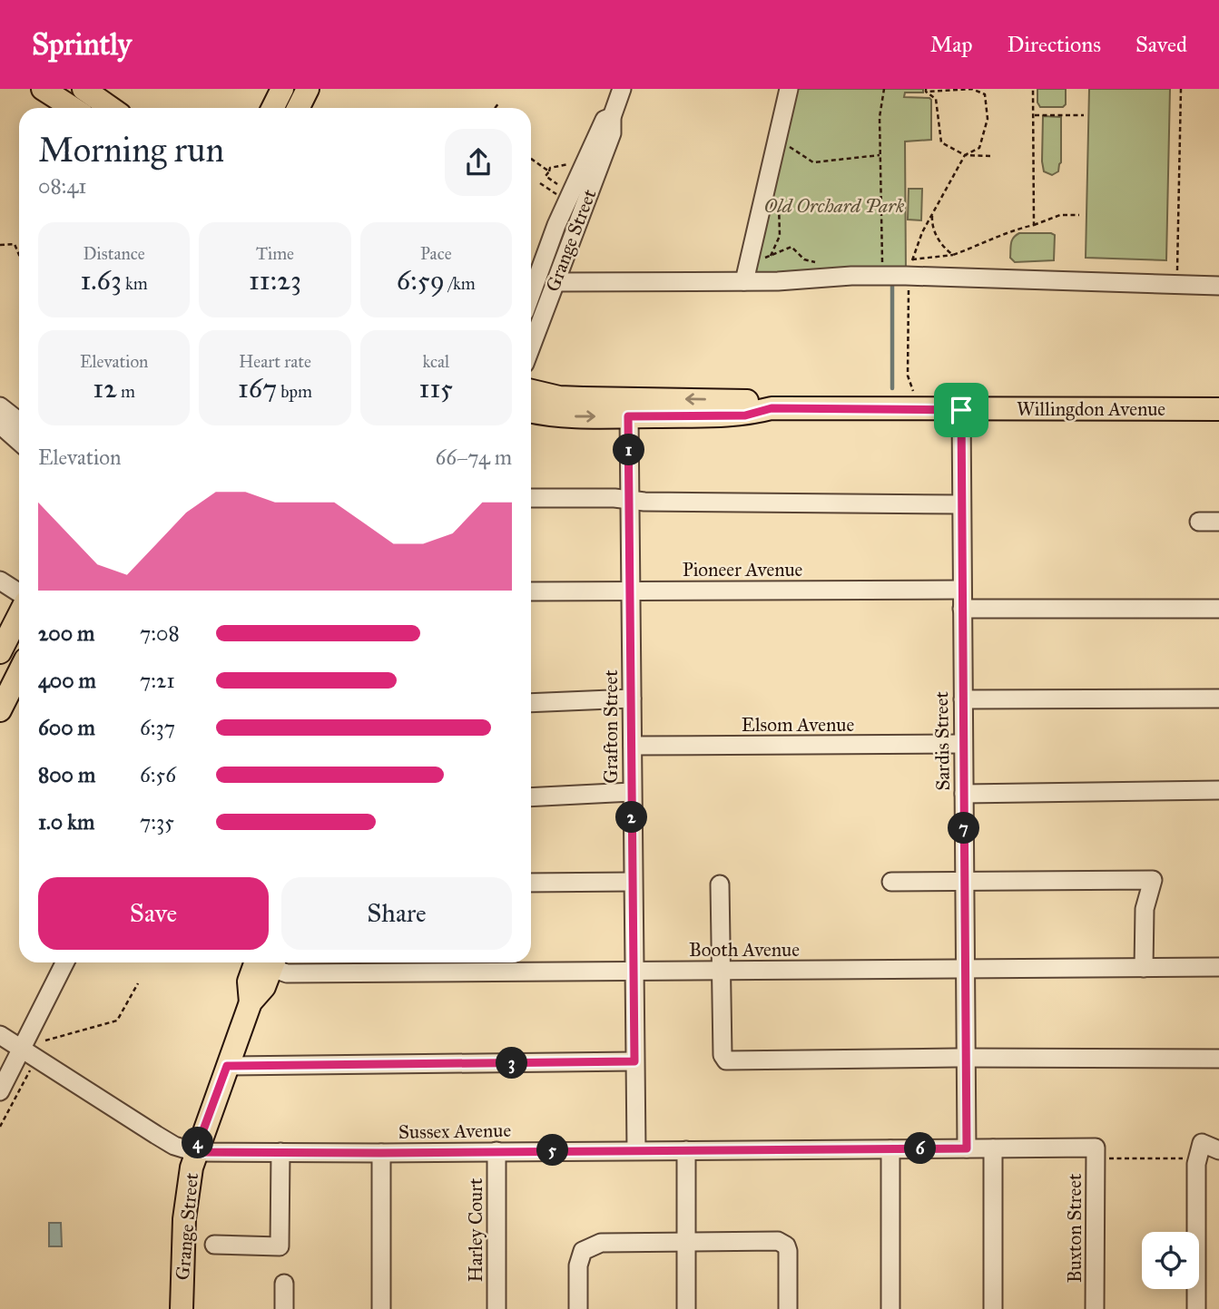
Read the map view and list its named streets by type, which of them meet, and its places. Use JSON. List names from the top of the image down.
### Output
{
  "streets": {
    "main road": ["Grange Street", "Willingdon Avenue"],
    "street": [
      "Pioneer Avenue",
      "Elsom Avenue",
      "Grafton Street",
      "Sardis Street",
      "Booth Avenue",
      "Sussex Avenue",
      "Buxton Street",
      "Harley Court"
    ]
  },
  "crossings": [
    ["Grange Street", "Sussex Avenue"],
    ["Willingdon Avenue", "Grafton Street"],
    ["Willingdon Avenue", "Sardis Street"],
    ["Pioneer Avenue", "Grafton Street"],
    ["Pioneer Avenue", "Sardis Street"],
    ["Elsom Avenue", "Grafton Street"],
    ["Elsom Avenue", "Sardis Street"],
    ["Grafton Street", "Booth Avenue"],
    ["Grafton Street", "Sussex Avenue"],
    ["Sardis Street", "Booth Avenue"],
    ["Sardis Street", "Sussex Avenue"],
    ["Sussex Avenue", "Buxton Street"],
    ["Sussex Avenue", "Harley Court"]
  ],
  "parks": ["Old Orchard Park"],
  "page": {
    "header": "Sprintly",
    "nav": ["Map", "Directions", "Saved"],
    "heading": ["Morning run", "08:41"],
    "stats": [
      ["Distance", "1.63 km"],
      ["Time", "11:23"],
      ["Pace", "6:59 /km"],
      ["Elevation", "12 m"],
      ["Heart rate", "167 bpm"],
      ["kcal", "115"]
    ],
    "chart": ["Elevation", "66–74 m"],
    "pins": [
      "1",
      "2",
      "7",
      "3",
      "4",
      "6",
      "5"
    ],
    "list": [
      {
        "name": "200 m",
        "note": "7:08"
      },
      {
        "name": "400 m",
        "note": "7:21"
      },
      {
        "name": "600 m",
        "note": "6:37"
      },
      {
        "name": "800 m",
        "note": "6:56"
      },
      {
        "name": "1.0 km",
        "note": "7:35"
      }
    ],
    "buttons": ["Save", "Share"]
  }
}
